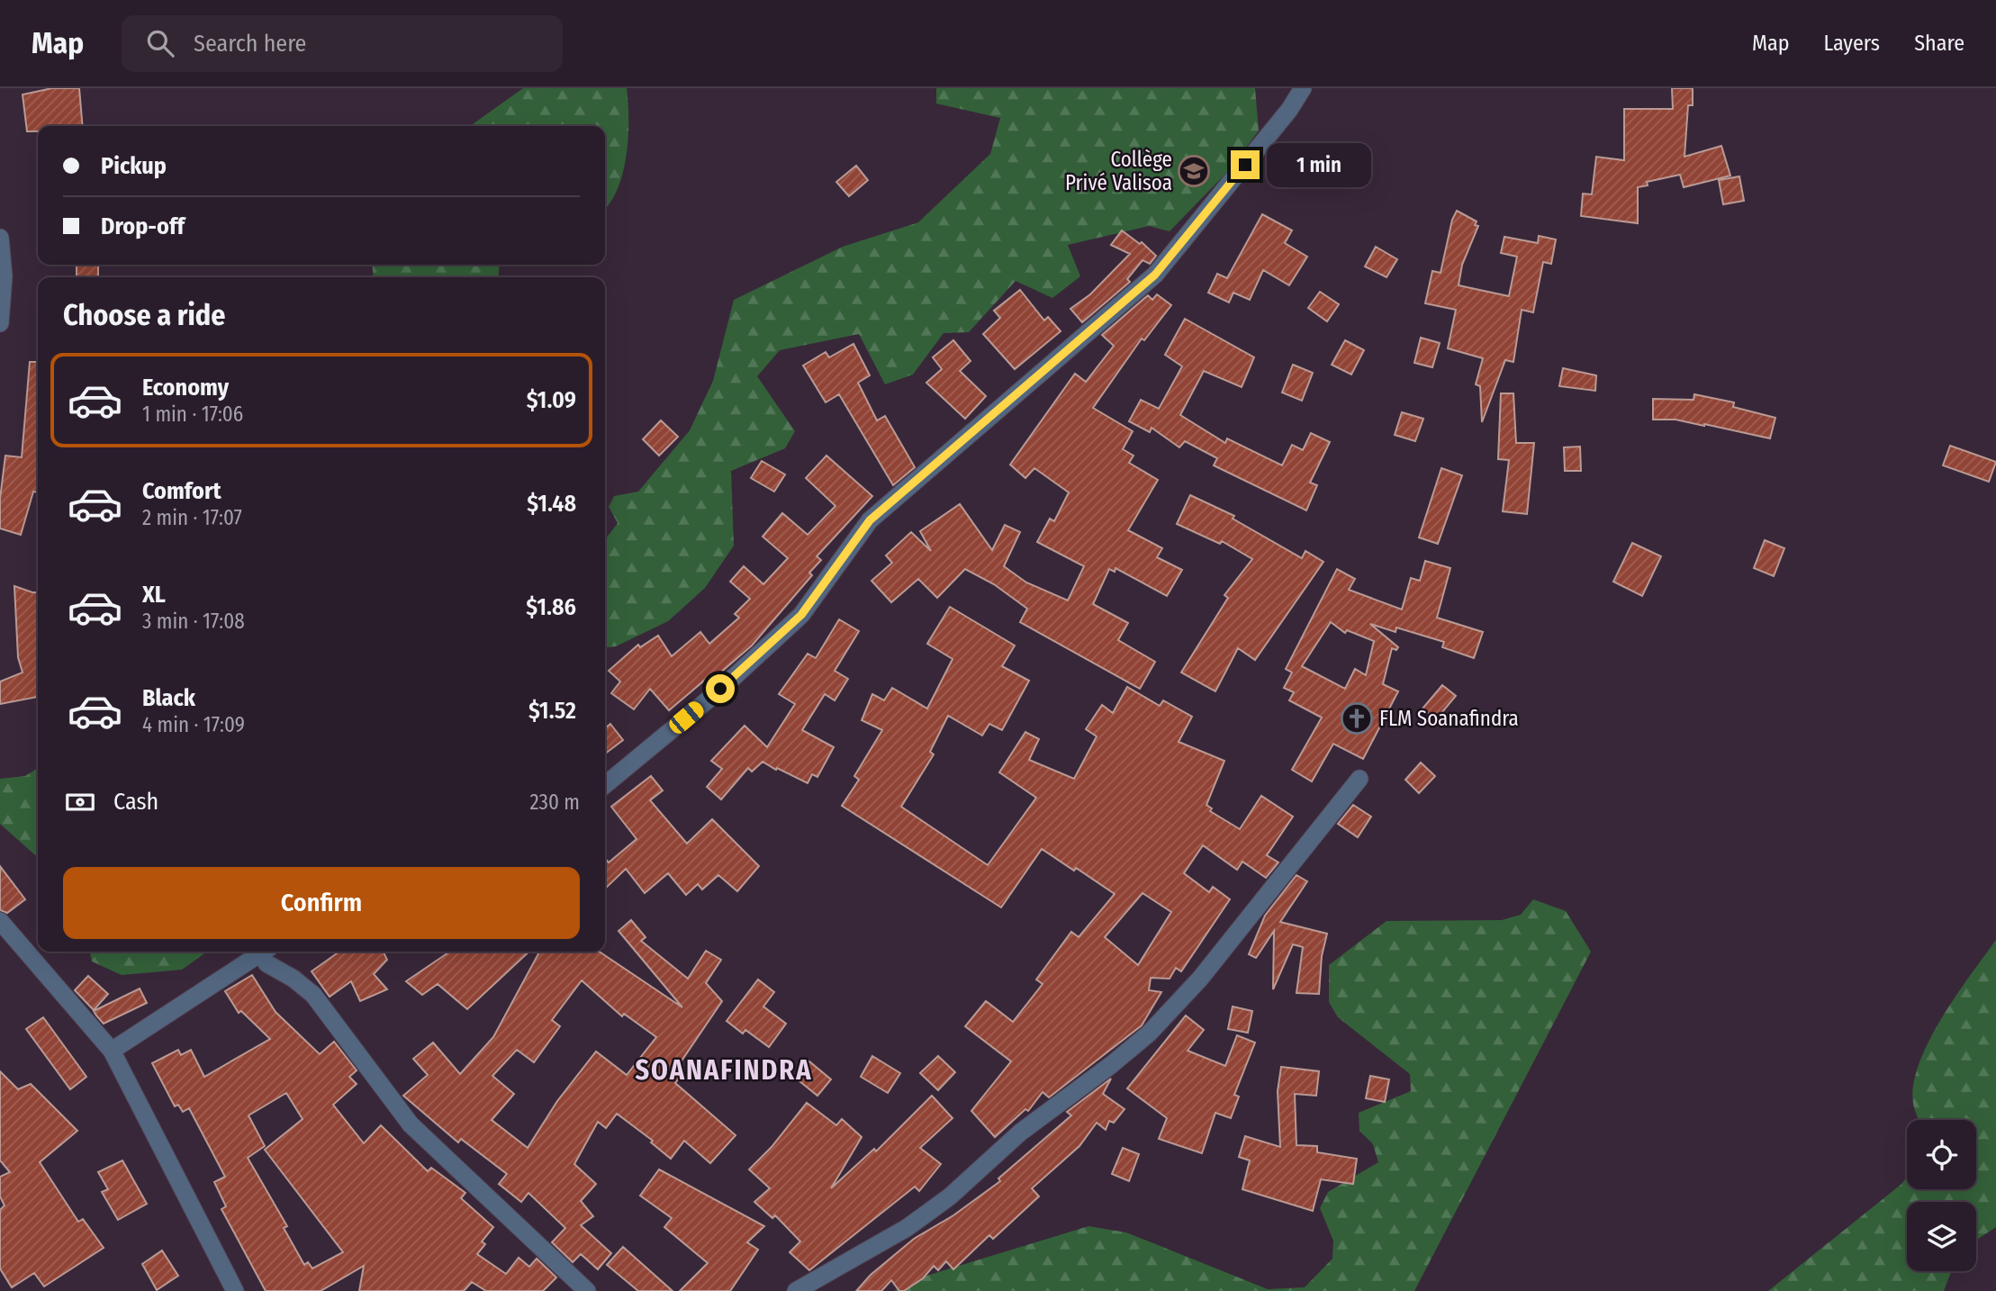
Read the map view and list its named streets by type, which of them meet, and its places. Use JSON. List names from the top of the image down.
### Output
{
  "districts": ["SOANAFINDRA"],
  "places": {
    "school or university": ["Collège Privé Valisoa"],
    "church": ["FLM Soanafindra"]
  },
  "page": {
    "header": "Map",
    "search": "Search here",
    "nav": ["Map", "Layers", "Share"],
    "banner": ["Pickup", "Drop-off"],
    "bubble": "1 min",
    "heading": "Choose a ride",
    "list": [
      {
        "name": "Economy",
        "note": "1 min · 17:06",
        "value": "$1.09"
      },
      {
        "name": "Comfort",
        "note": "2 min · 17:07",
        "value": "$1.48"
      },
      {
        "name": "XL",
        "note": "3 min · 17:08",
        "value": "$1.86"
      },
      {
        "name": "Black",
        "note": "4 min · 17:09",
        "value": "$1.52"
      }
    ],
    "pay": ["Cash", "230 m"],
    "buttons": "Confirm"
  }
}
